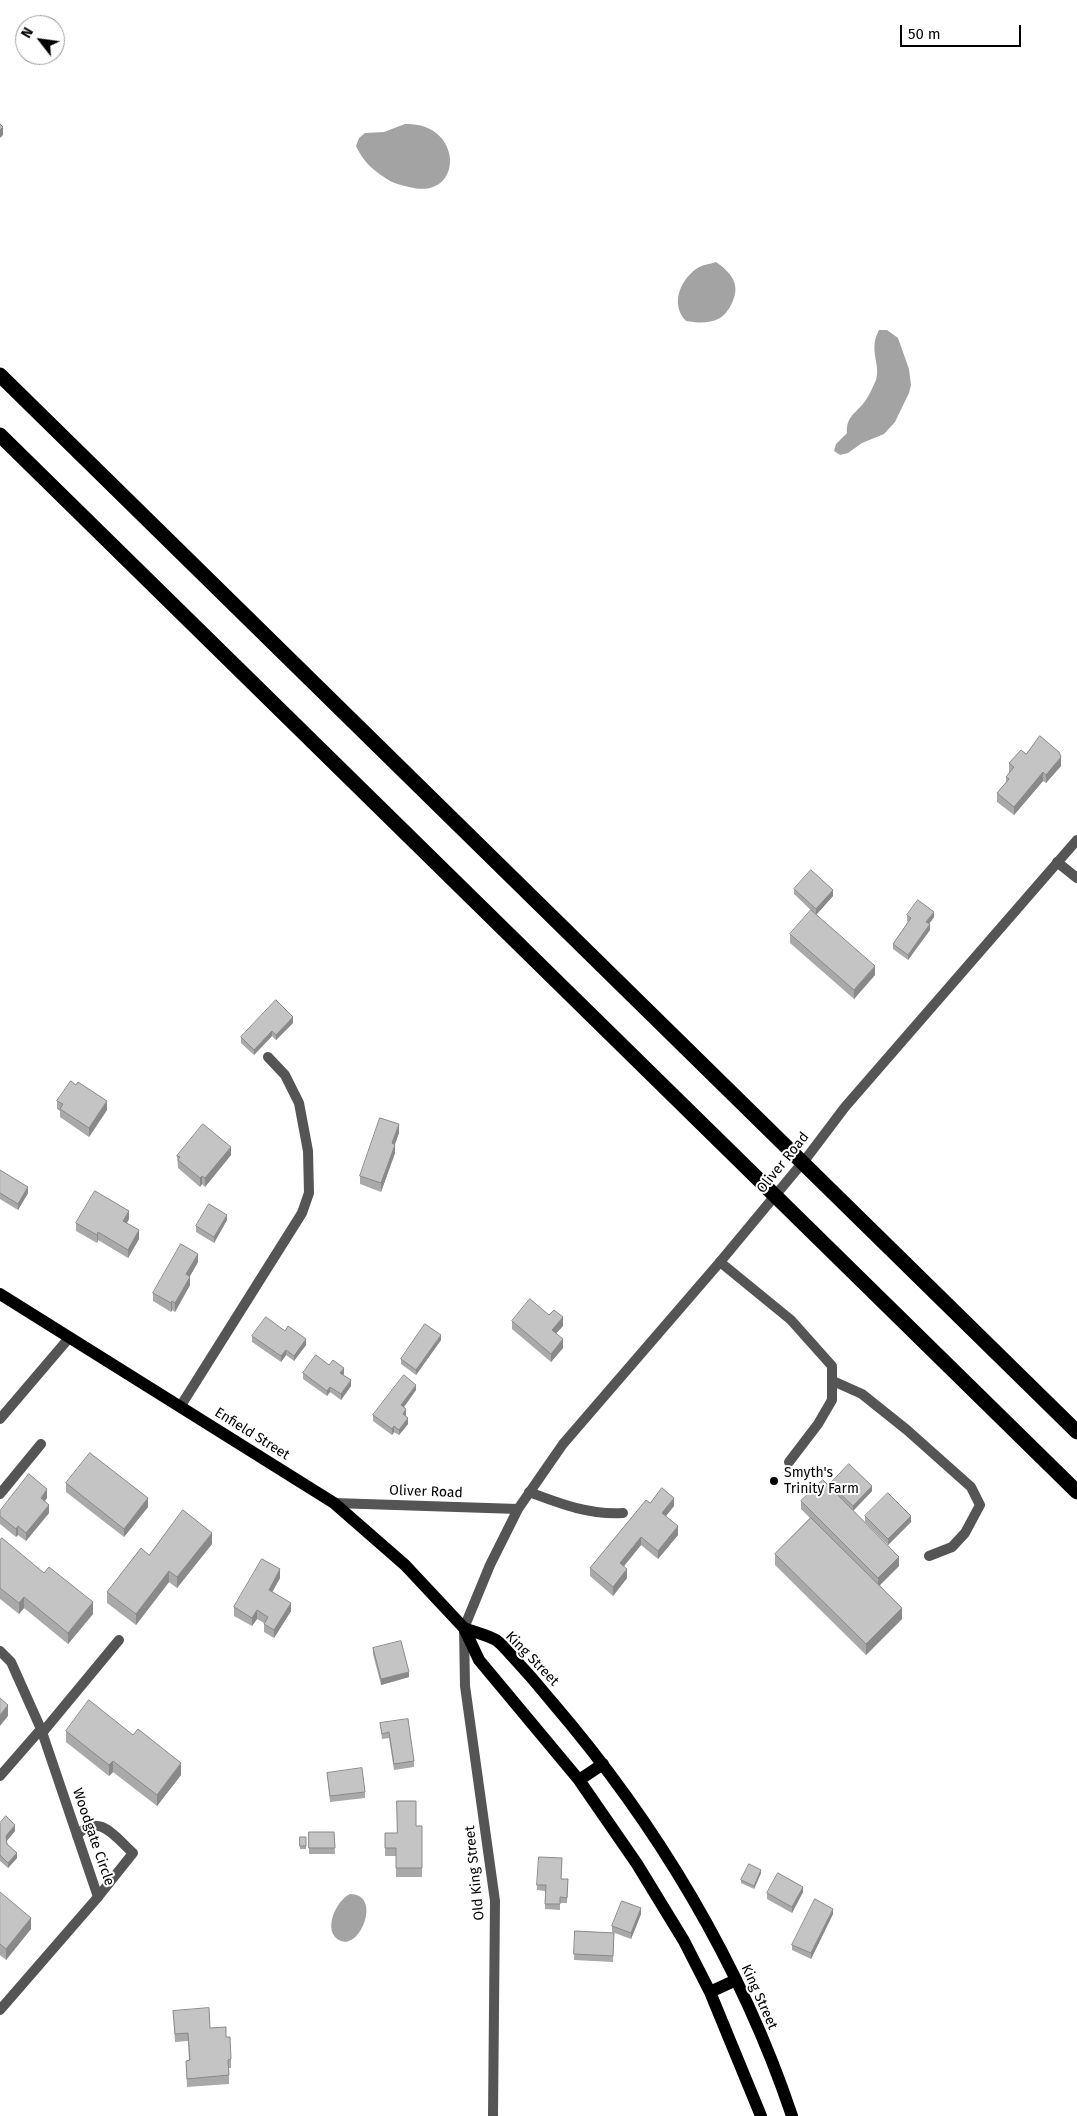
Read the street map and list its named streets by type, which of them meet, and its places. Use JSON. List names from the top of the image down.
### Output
{
  "streets": {
    "main road": ["Enfield Street", "King Street"],
    "street": ["Oliver Road", "Woodgate Circle", "Old King Street"]
  },
  "crossings": [
    ["Oliver Road", "Enfield Street"],
    ["Oliver Road", "King Street"],
    ["Oliver Road", "Old King Street"],
    ["Enfield Street", "King Street"],
    ["Enfield Street", "Old King Street"],
    ["King Street", "Old King Street"]
  ],
  "places": ["Smyth's Trinity Farm"],
  "scale_bar": "50 m",
  "north": "top left"
}
